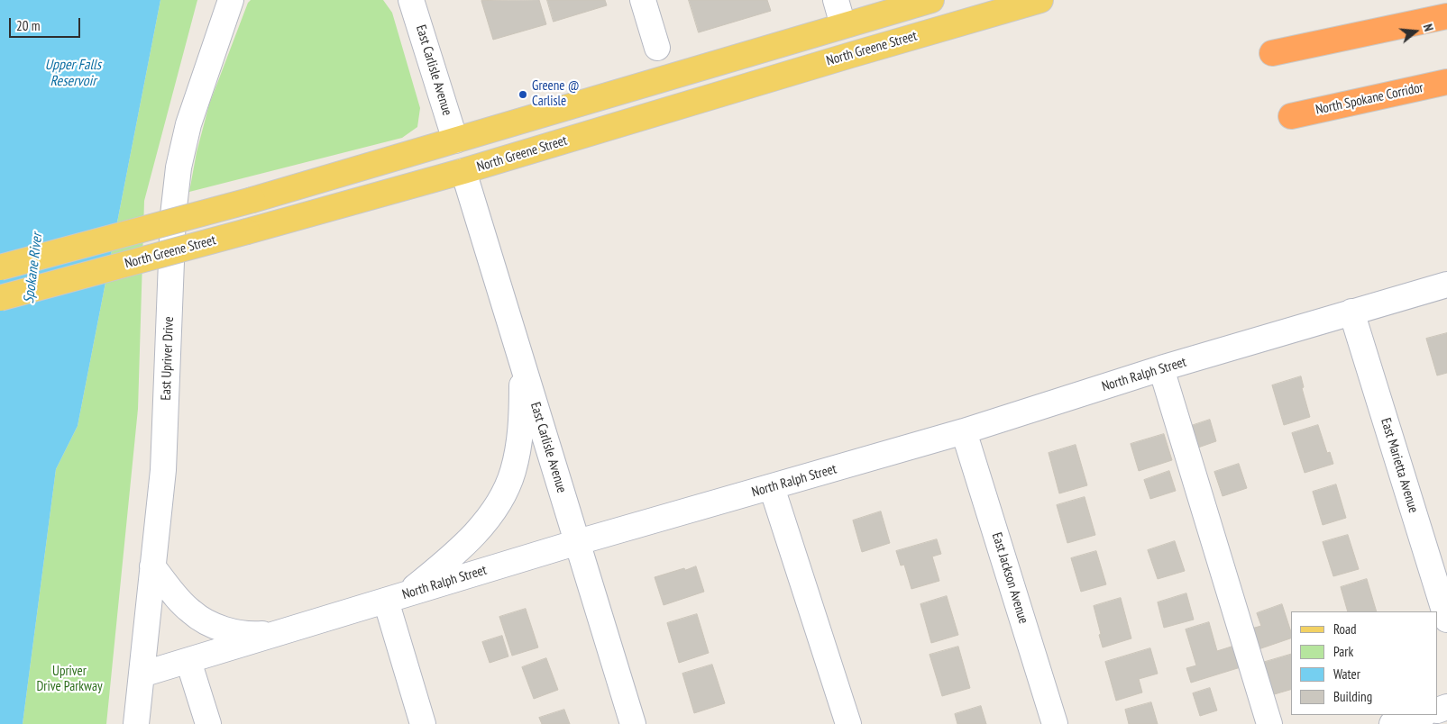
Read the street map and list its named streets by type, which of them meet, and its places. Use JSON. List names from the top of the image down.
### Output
{
  "streets": {
    "highway": ["North Spokane Corridor"],
    "main road": ["North Greene Street"],
    "street": [
      "East Carlisle Avenue",
      "East Upriver Drive",
      "North Ralph Street",
      "East Marietta Avenue",
      "East Jackson Avenue"
    ]
  },
  "crossings": [
    ["North Greene Street", "East Carlisle Avenue"],
    ["East Carlisle Avenue", "North Ralph Street"],
    ["East Upriver Drive", "North Ralph Street"],
    ["North Ralph Street", "East Marietta Avenue"],
    ["North Ralph Street", "East Jackson Avenue"]
  ],
  "water": ["Upper Falls Reservoir", "Spokane River"],
  "parks": ["Upriver Drive Parkway"],
  "places": ["Greene @ Carlisle"],
  "legend": [
    "Road",
    "Park",
    "Water",
    "Building"
  ],
  "scale_bar": "20 m",
  "north": "right"
}
